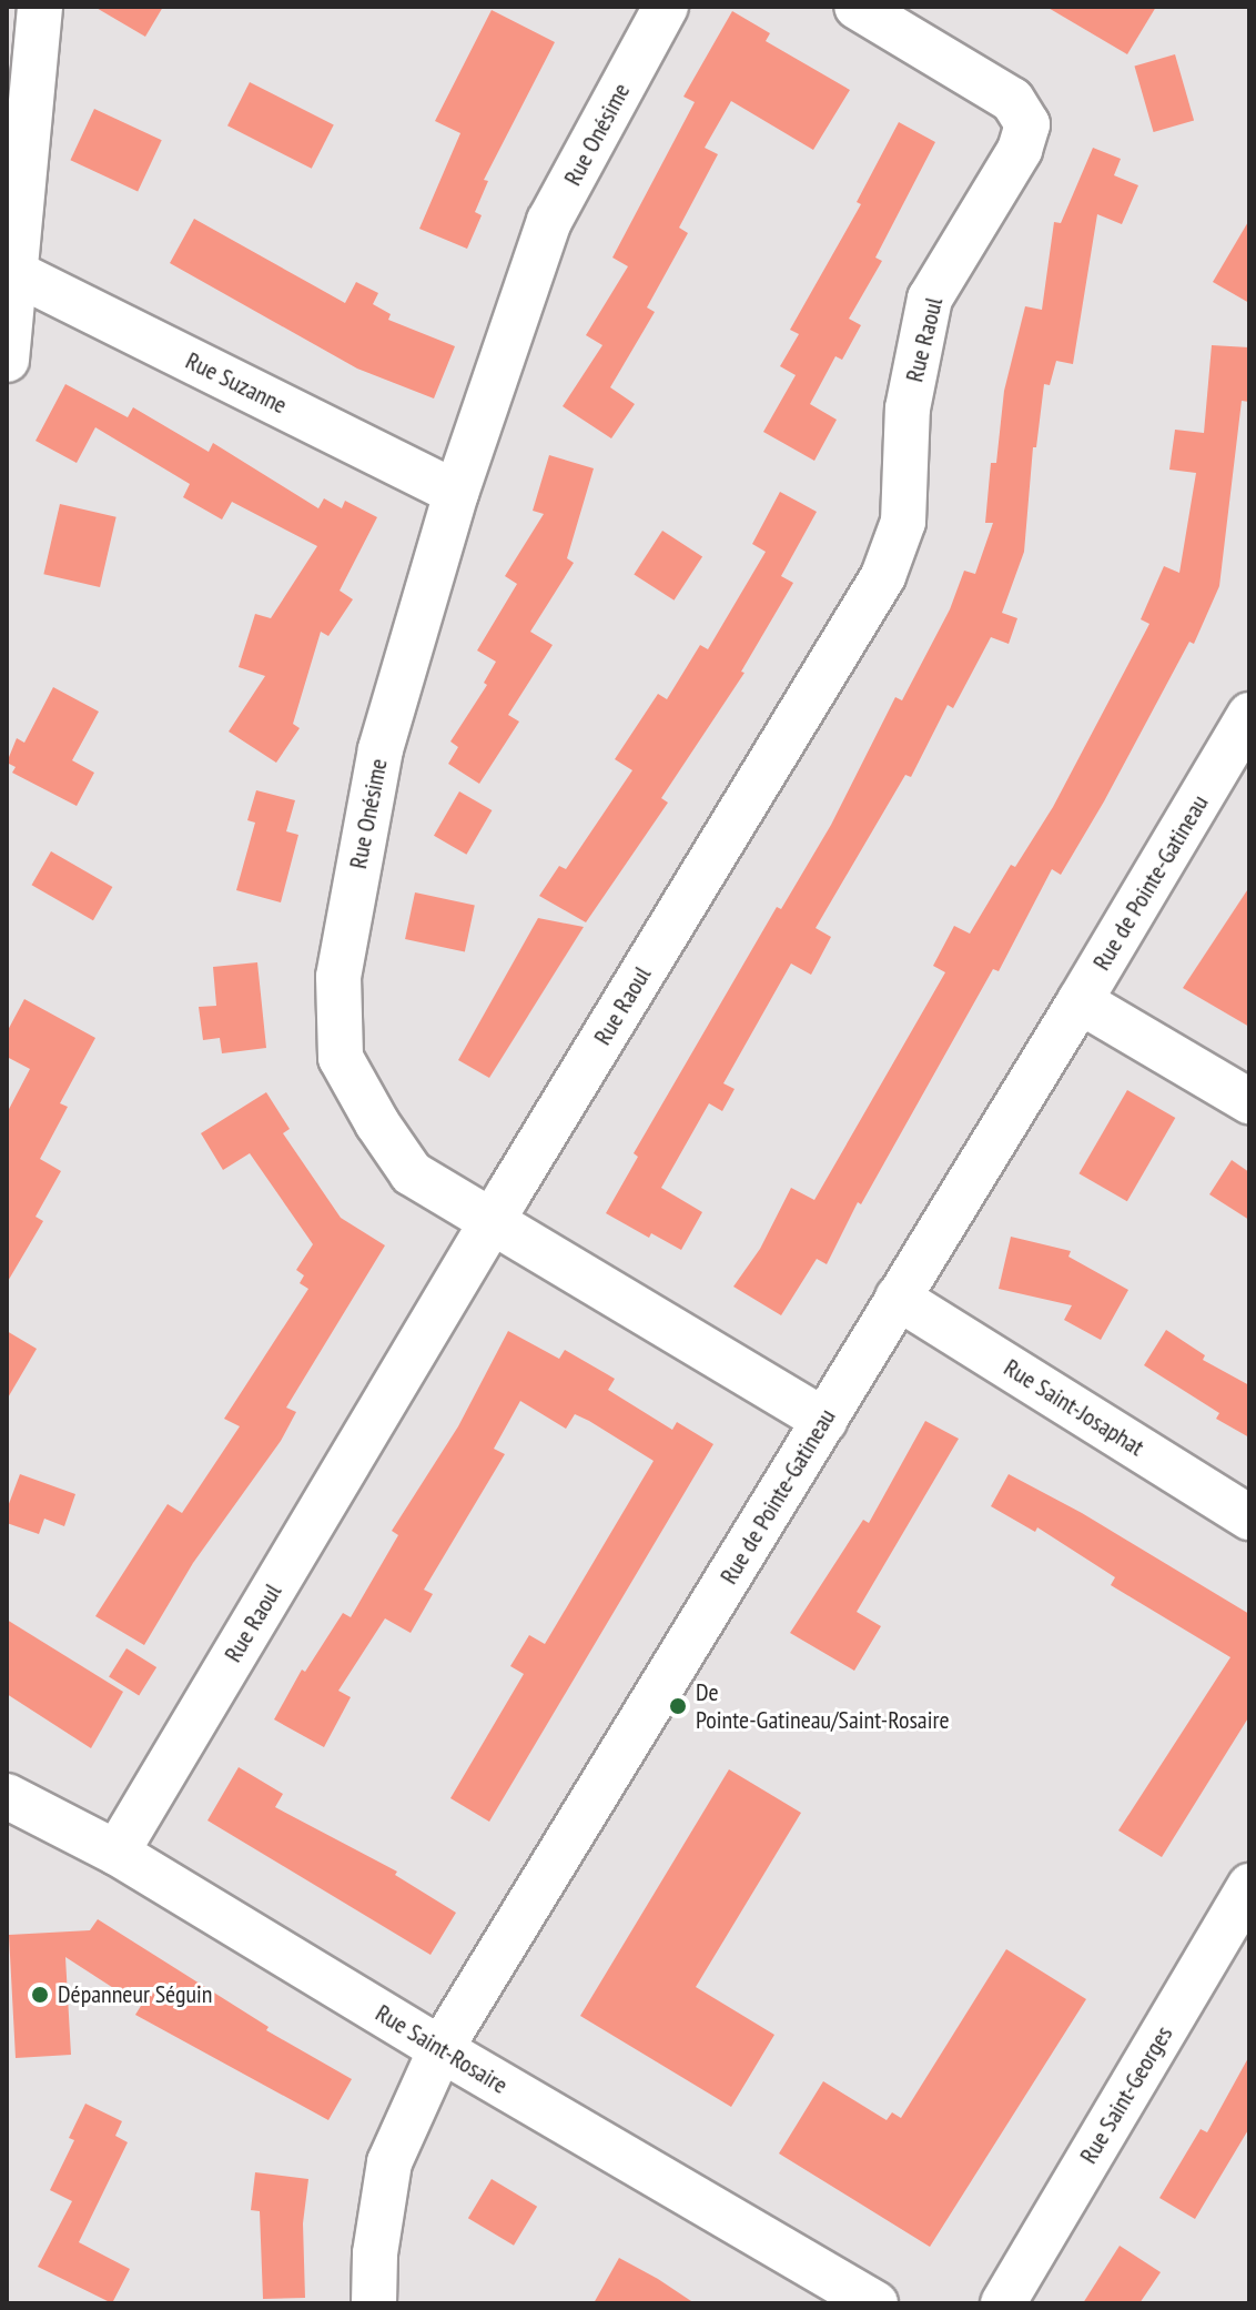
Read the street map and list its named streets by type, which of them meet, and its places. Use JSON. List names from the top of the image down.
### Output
{
  "streets": {
    "street": [
      "Rue Onésime",
      "Rue Raoul",
      "Rue Suzanne",
      "Rue de Pointe-Gatineau",
      "Rue Saint-Josaphat",
      "Rue Saint-Rosaire",
      "Rue Saint-Georges"
    ]
  },
  "crossings": [
    ["Rue Onésime", "Rue Raoul"],
    ["Rue Onésime", "Rue Suzanne"],
    ["Rue Onésime", "Rue de Pointe-Gatineau"],
    ["Rue Raoul", "Rue Saint-Rosaire"],
    ["Rue de Pointe-Gatineau", "Rue Saint-Josaphat"],
    ["Rue de Pointe-Gatineau", "Rue Saint-Rosaire"]
  ],
  "places": ["De Pointe-Gatineau/Saint-Rosaire", "Dépanneur Séguin"]
}
